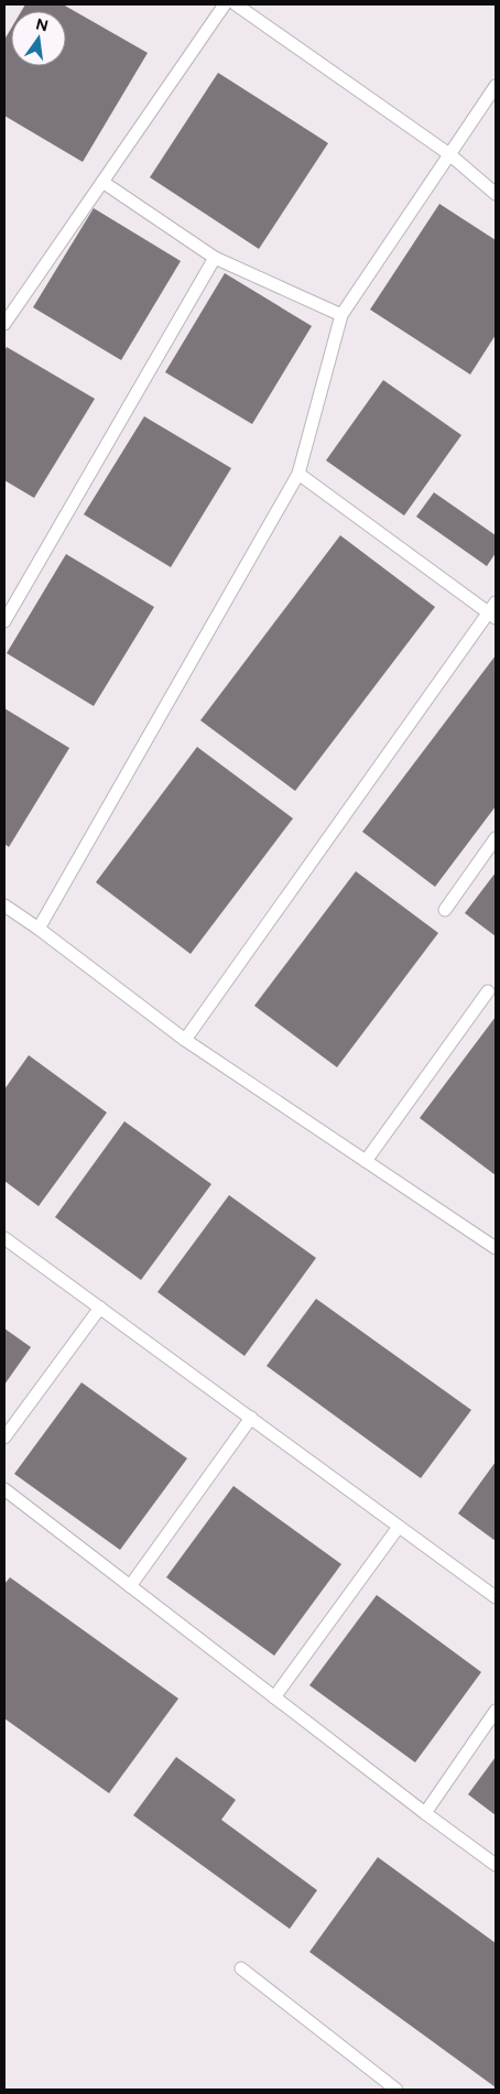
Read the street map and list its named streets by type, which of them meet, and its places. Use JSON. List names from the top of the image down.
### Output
{
  "north": "top"
}
